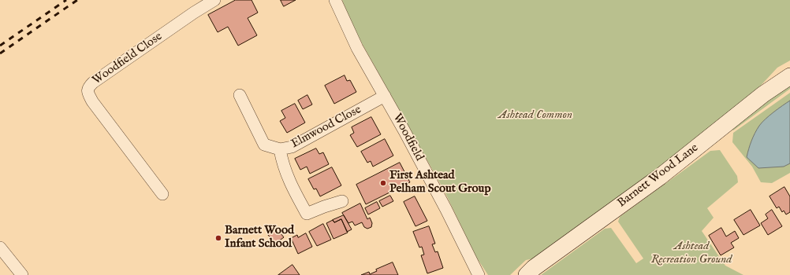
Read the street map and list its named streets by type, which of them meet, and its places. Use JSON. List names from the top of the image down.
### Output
{
  "streets": {
    "street": [
      "Woodfield Close",
      "Elmwood Close",
      "Woodfield",
      "Barnett Wood Lane"
    ]
  },
  "crossings": [
    ["Elmwood Close", "Woodfield"]
  ],
  "parks": ["Ashtead Common", "Ashtead Recreation Ground"],
  "places": ["First Ashtead Pelham Scout Group", "Barnett Wood Infant School"]
}
